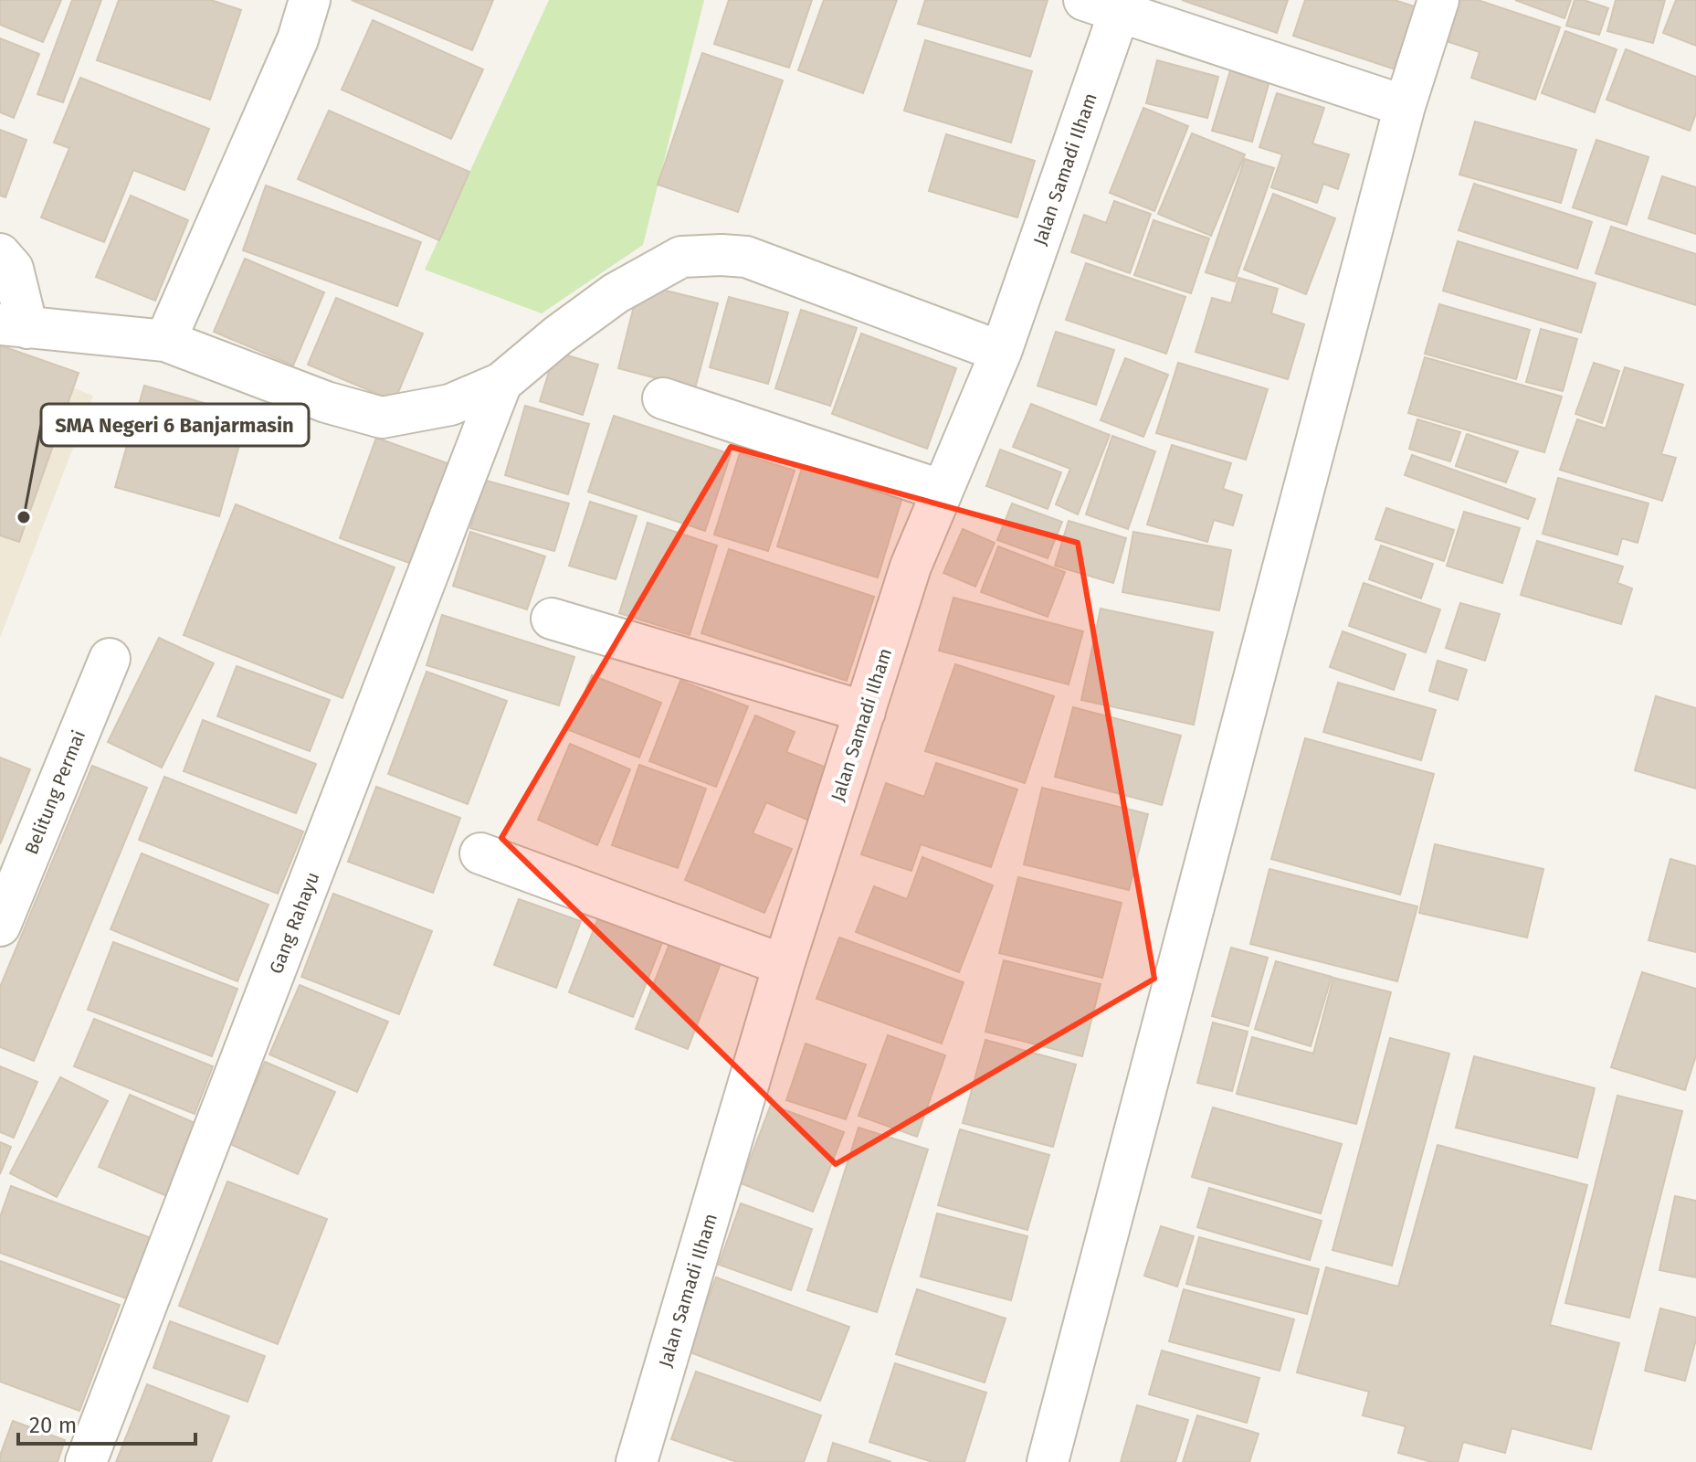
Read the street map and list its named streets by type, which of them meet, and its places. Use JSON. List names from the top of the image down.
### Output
{
  "streets": {
    "street": ["Jalan Samadi Ilham", "Belitung Permai", "Gang Rahayu"]
  },
  "places": ["SMA Negeri 6 Banjarmasin"],
  "scale_bar": "20 m"
}
